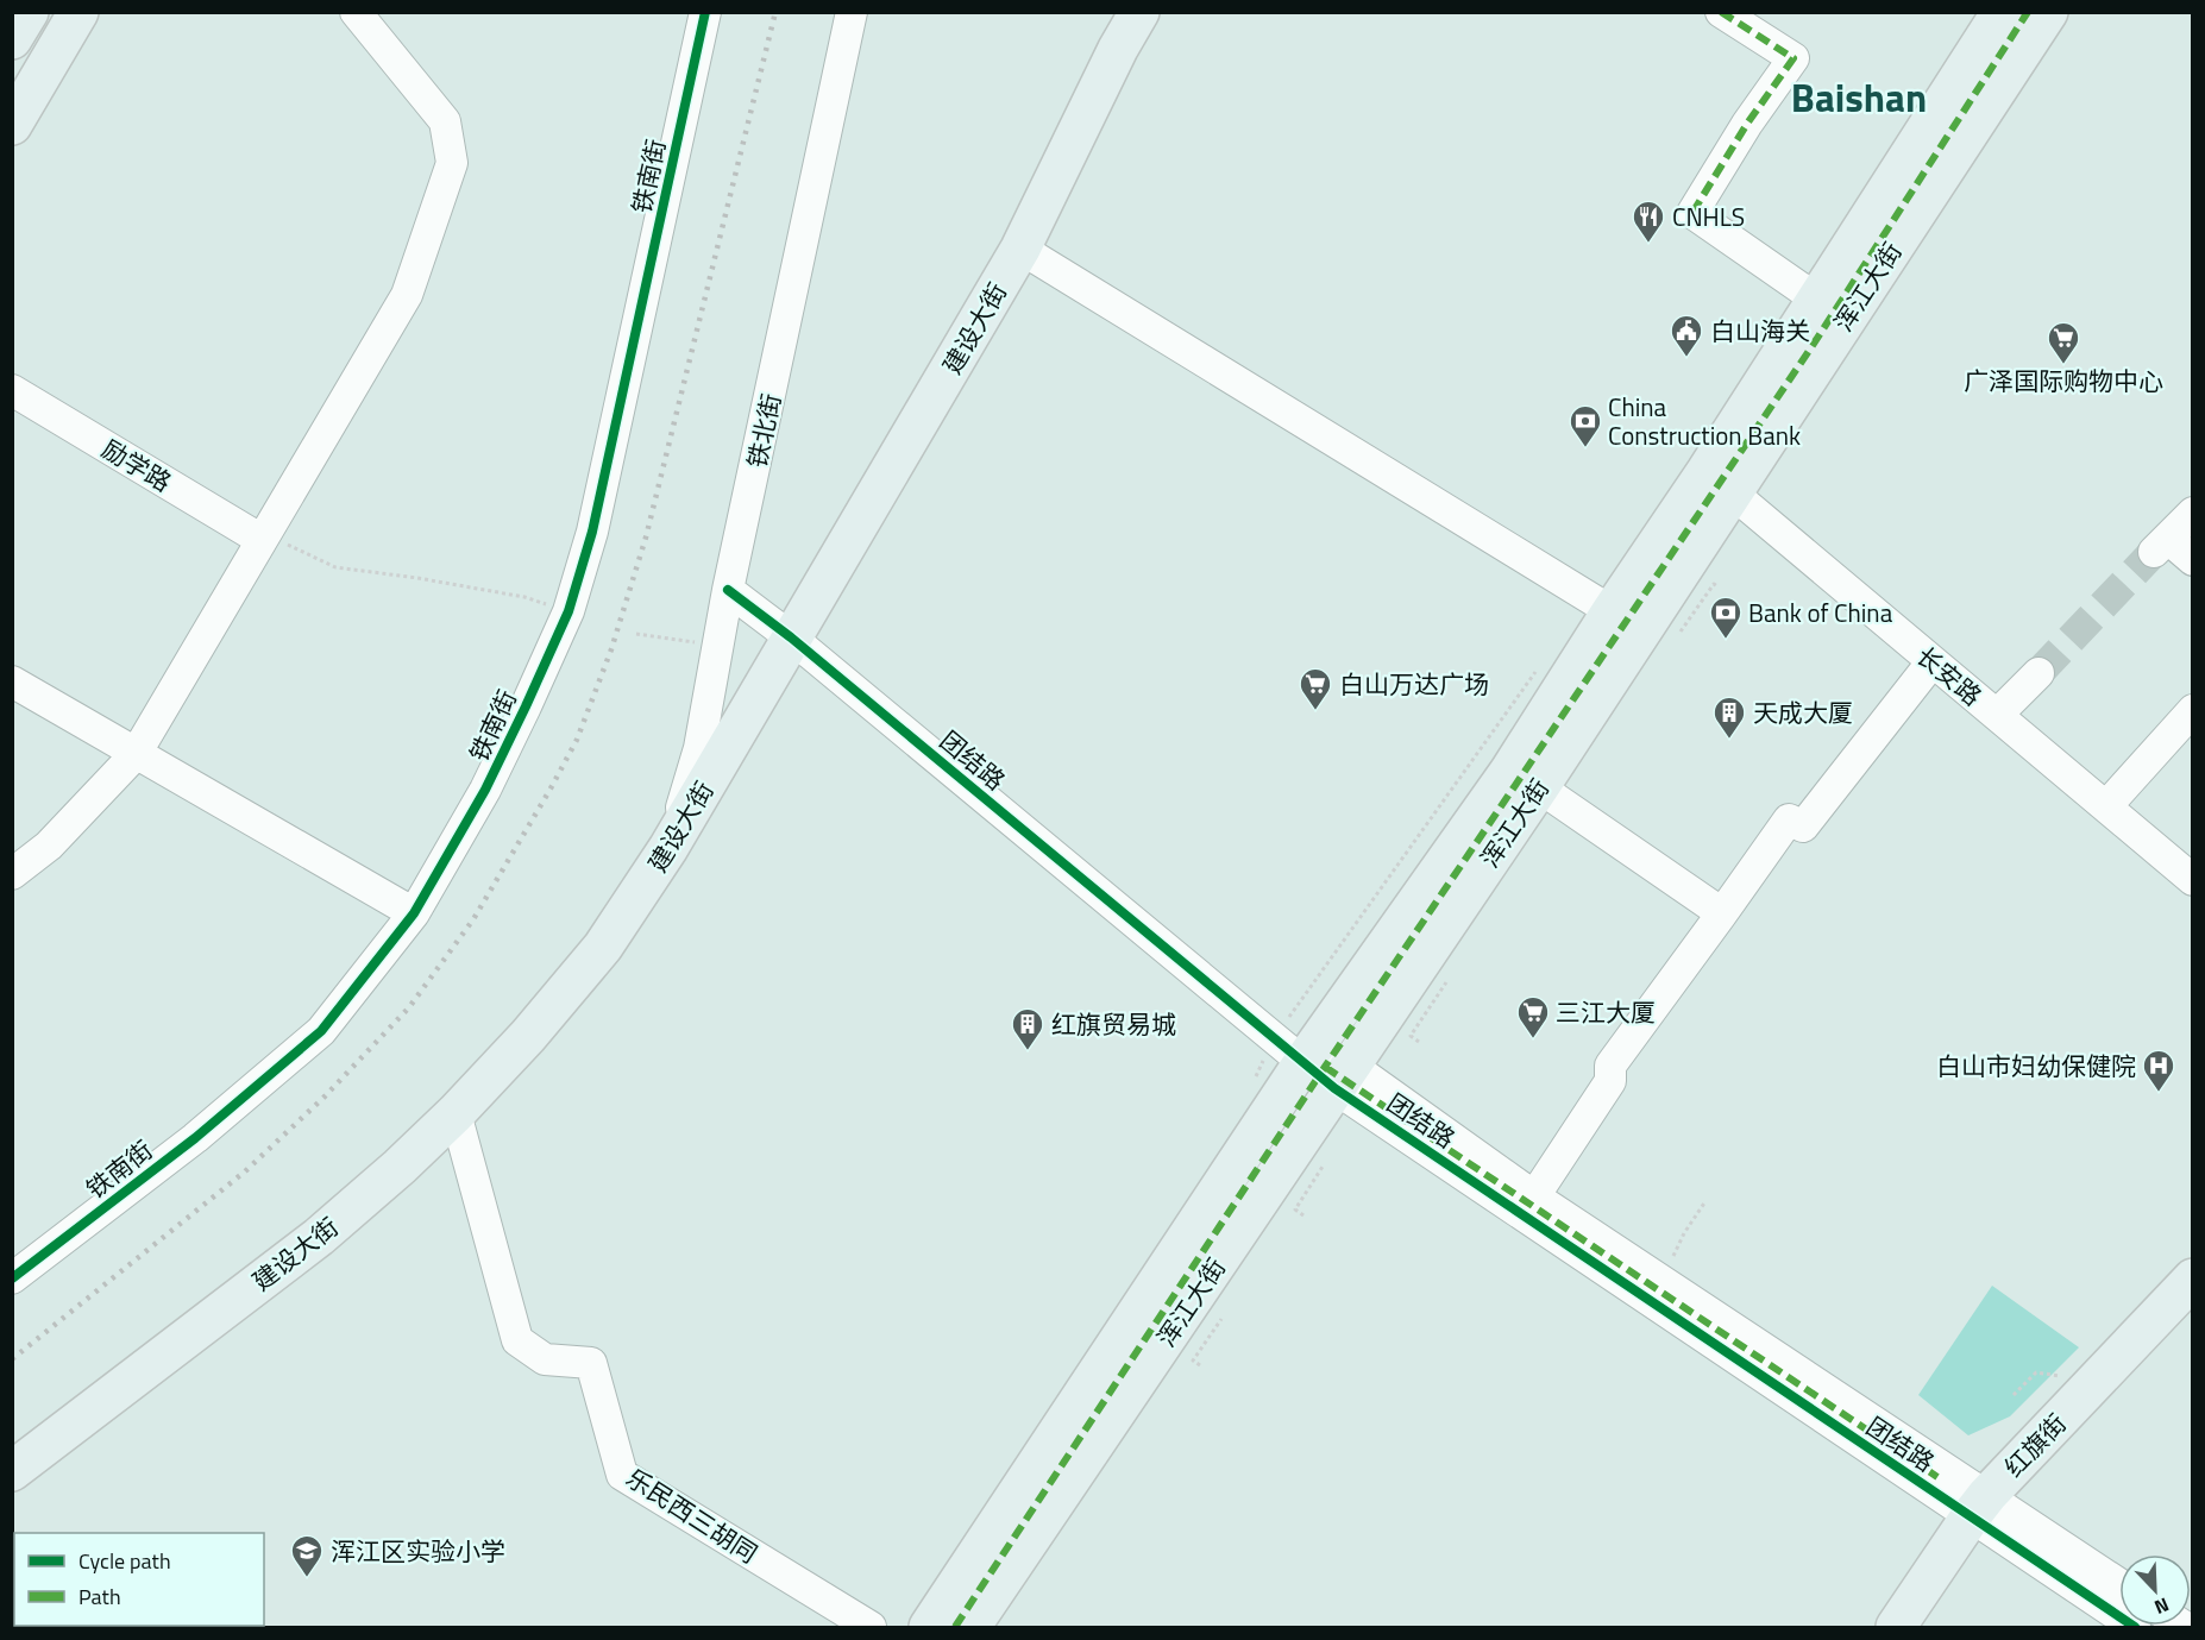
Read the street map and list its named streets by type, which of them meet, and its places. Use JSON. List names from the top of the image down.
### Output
{
  "streets": {
    "main road": ["浑江大街", "建设大街", "红旗街"],
    "street": [
      "铁南街",
      "铁北街",
      "励学路",
      "长安路",
      "团结路",
      "乐民西三胡同"
    ]
  },
  "crossings": [
    ["浑江大街", "长安路"],
    ["浑江大街", "团结路"],
    ["建设大街", "铁北街"],
    ["建设大街", "团结路"],
    ["建设大街", "乐民西三胡同"],
    ["铁北街", "团结路"],
    ["团结路", "红旗街"]
  ],
  "districts": ["Baishan"],
  "places": {
    "restaurant": ["CNHLS"],
    "public building": ["白山海关"],
    "supermarket": ["广泽国际购物中心", "白山万达广场", "三江大厦"],
    "bank": ["China Construction Bank", "Bank of China"],
    "building": ["天成大厦", "红旗贸易城"],
    "hospital": ["白山市妇幼保健院"],
    "school or university": ["浑江区实验小学"]
  },
  "legend": ["Cycle path", "Path"],
  "north": "bottom right"
}
